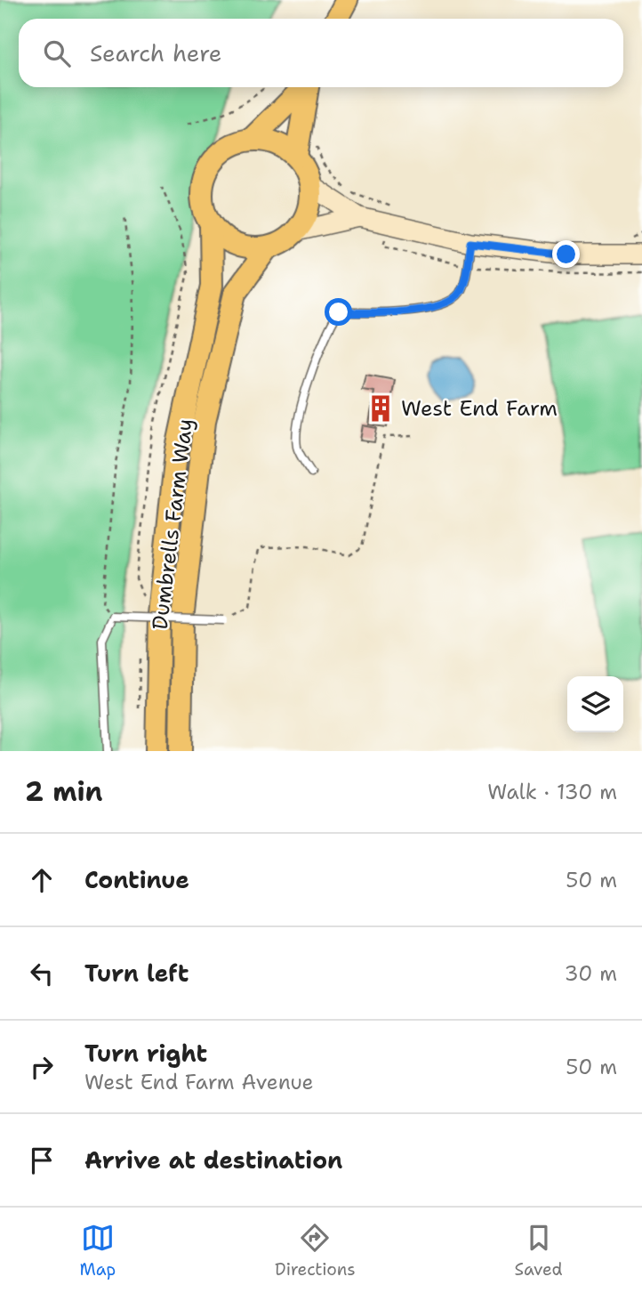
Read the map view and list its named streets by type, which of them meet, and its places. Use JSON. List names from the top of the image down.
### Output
{
  "streets": {
    "main road": ["Dumbrells Farm Way"]
  },
  "places": {
    "building": ["West End Farm"]
  },
  "page": {
    "search": "Search here",
    "heading": ["2 min", "Walk · 130 m"],
    "list": [
      ["Continue", "50 m"],
      ["Turn left", "30 m"],
      ["Turn right", "West End Farm Avenue", "50 m"],
      "Arrive at destination"
    ],
    "nav": ["Map", "Directions", "Saved"]
  }
}
